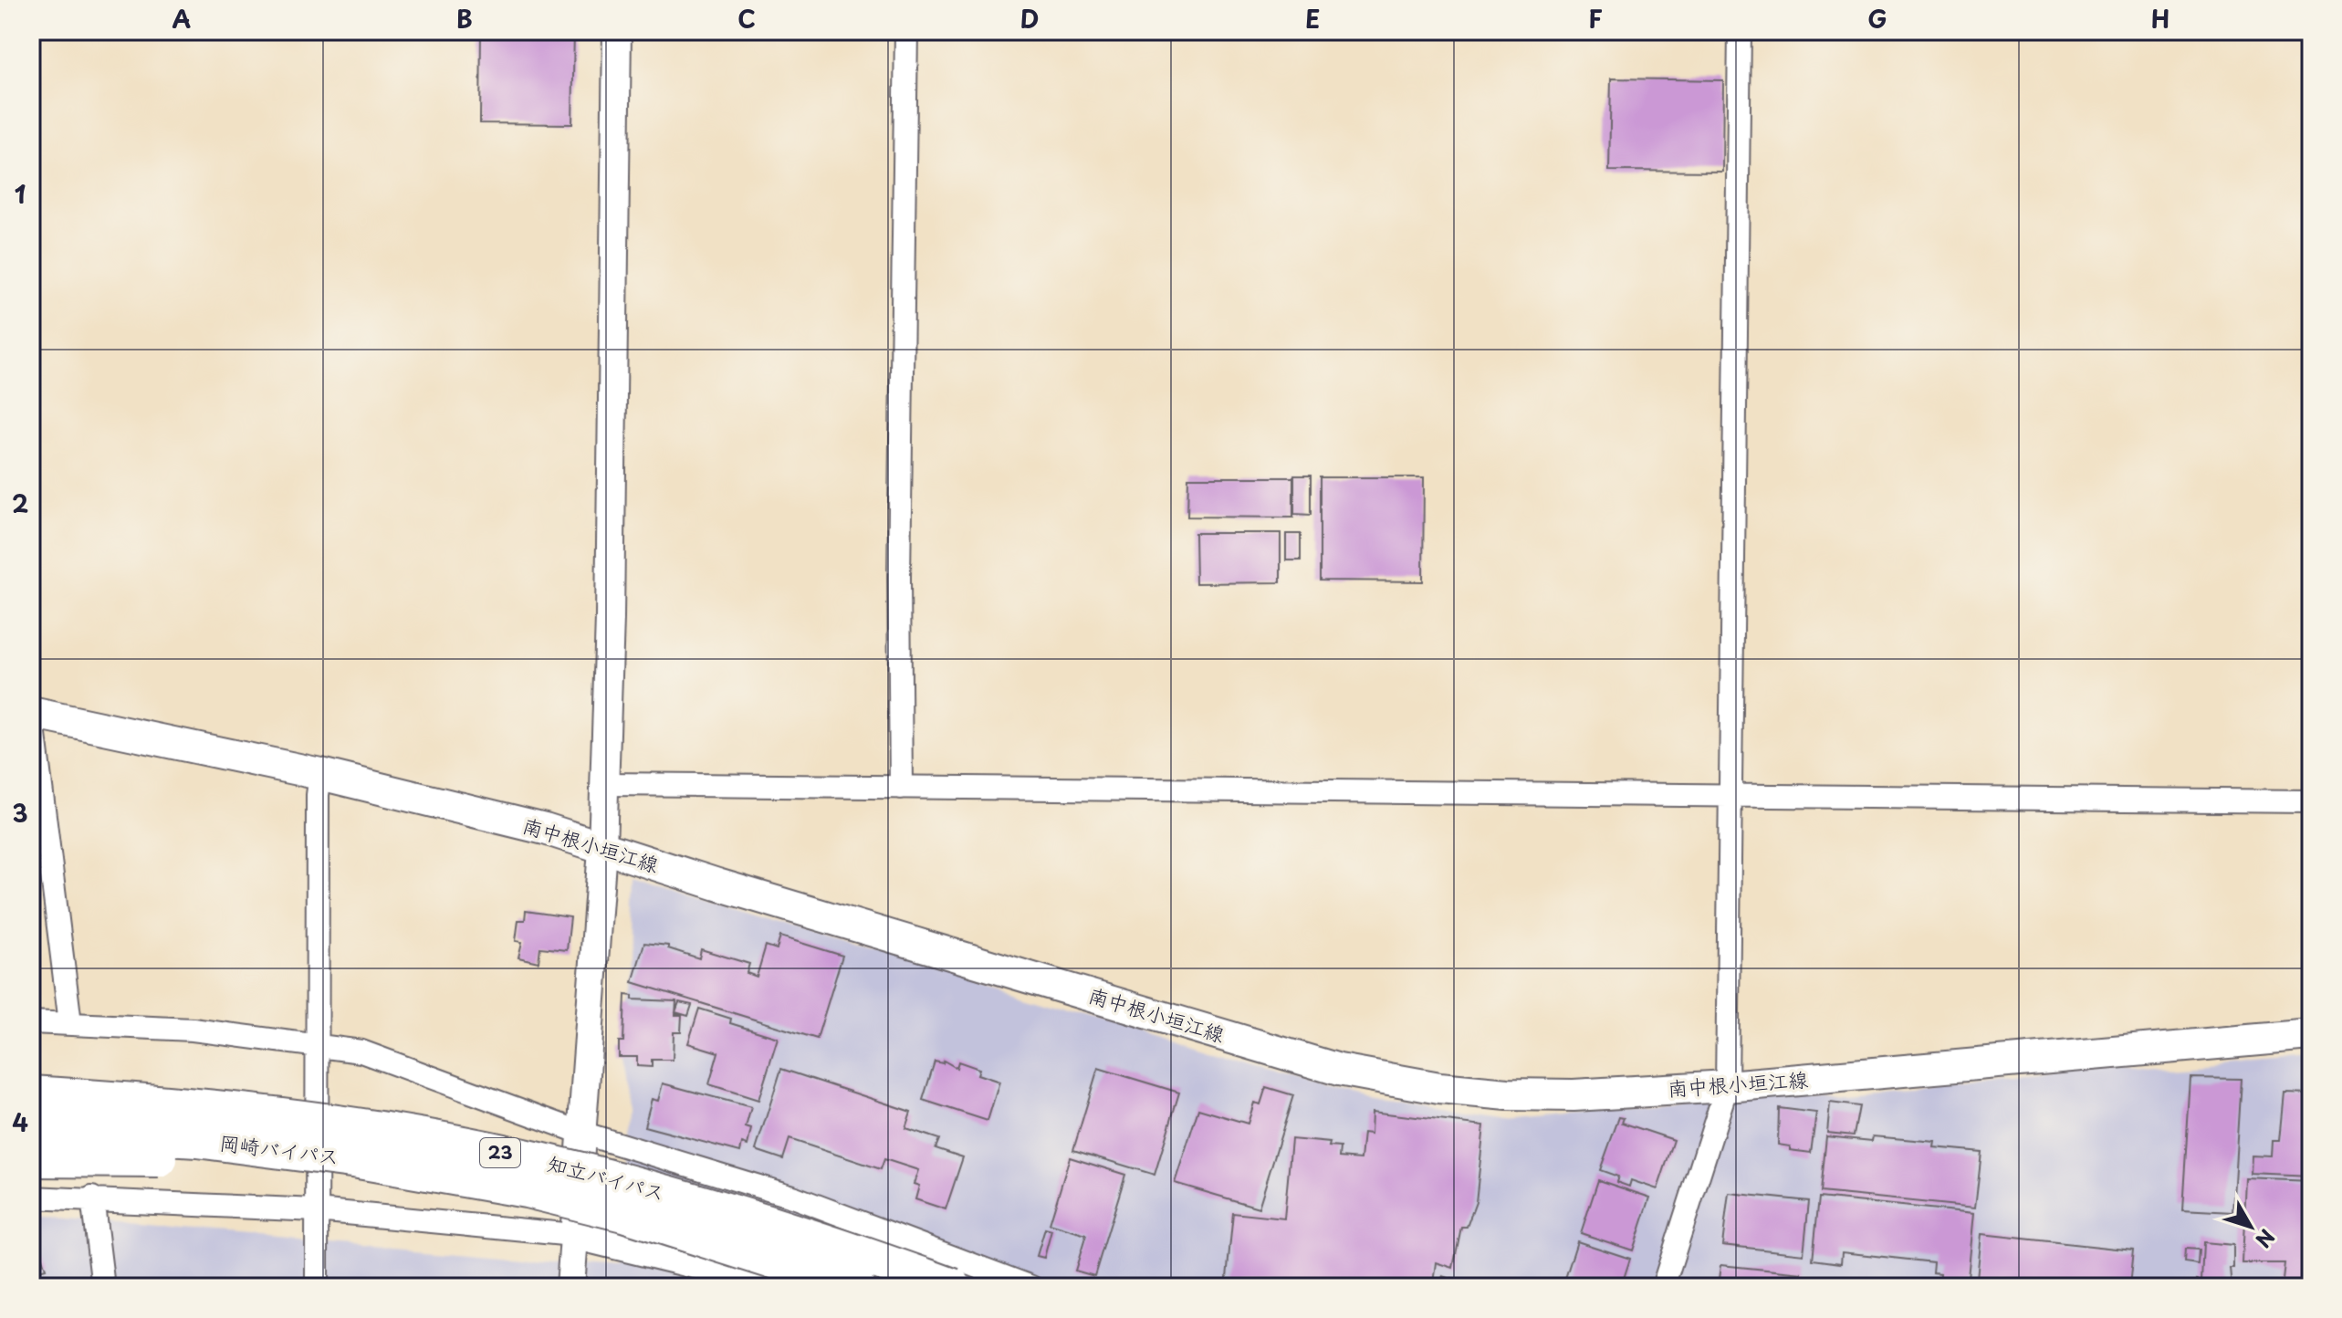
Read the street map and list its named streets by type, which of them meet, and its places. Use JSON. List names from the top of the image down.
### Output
{
  "streets": {
    "highway": ["岡崎バイパス", "23", "知立バイパス"],
    "main road": ["南中根小垣江線"]
  },
  "crossings": [
    ["岡崎バイパス", "23"],
    ["岡崎バイパス", "知立バイパス"],
    ["23", "知立バイパス"]
  ],
  "north": "bottom right",
  "grid": {
    "columns": [
      "A",
      "B",
      "C",
      "D",
      "E",
      "F",
      "G",
      "H"
    ],
    "rows": [
      "1",
      "2",
      "3",
      "4"
    ]
  }
}
